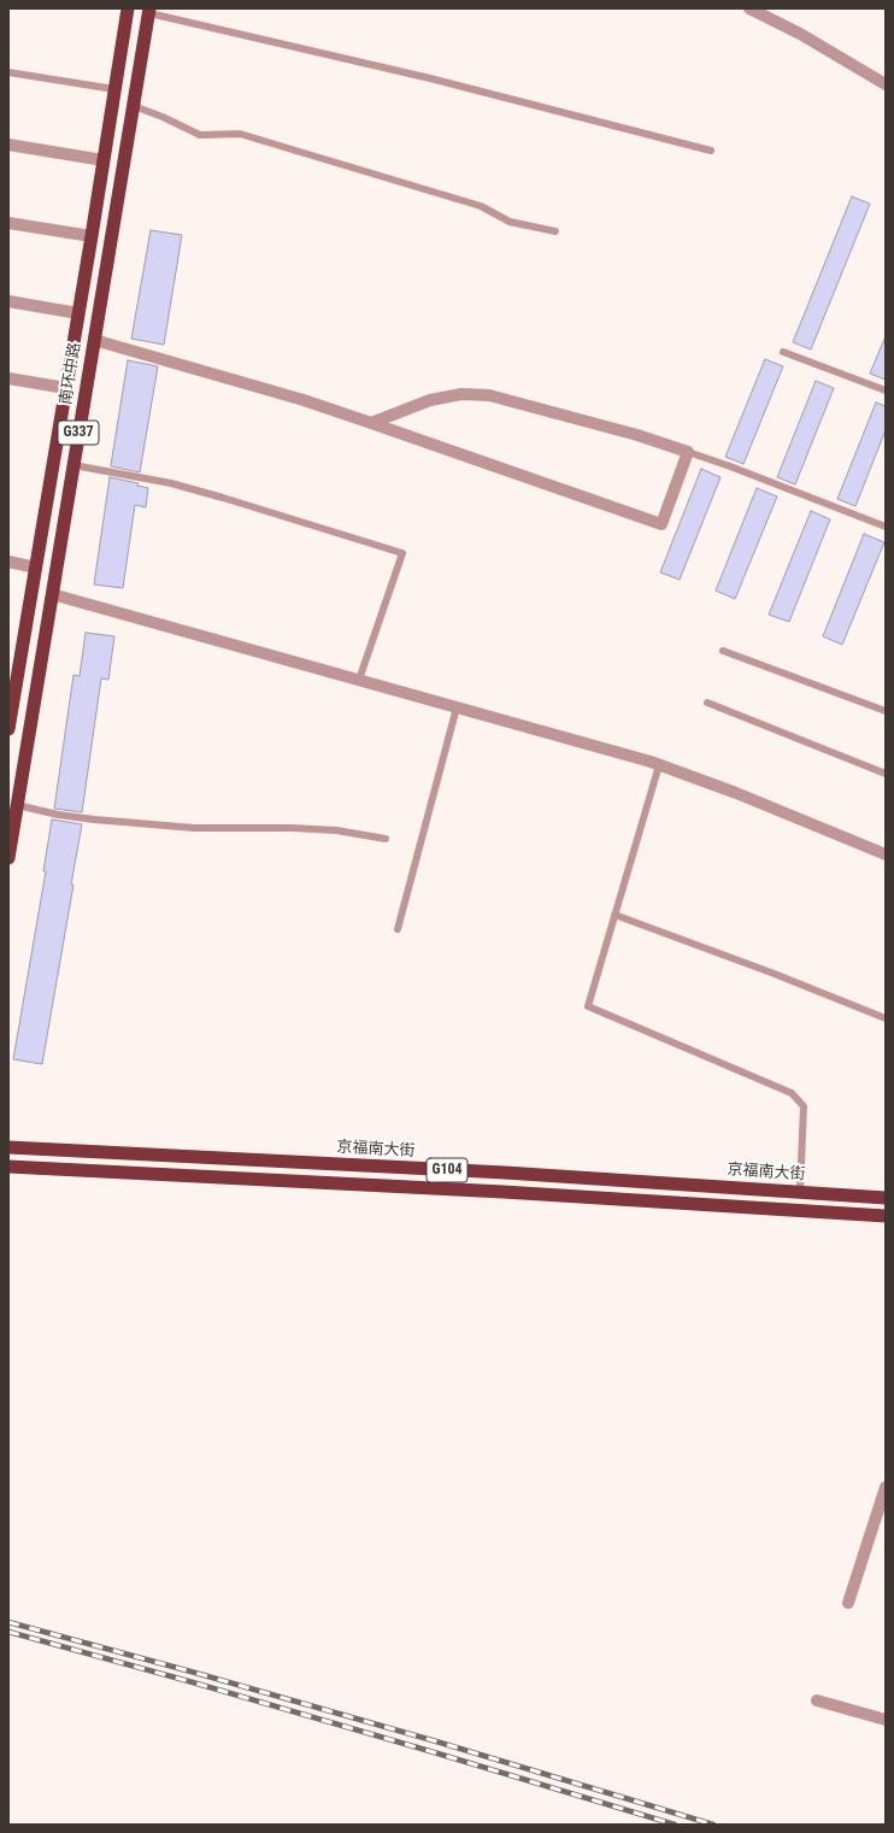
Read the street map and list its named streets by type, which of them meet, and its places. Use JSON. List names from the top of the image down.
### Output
{
  "streets": {
    "highway": [
      "南环中路",
      "G337",
      "京福南大街",
      "G104"
    ]
  }
}
